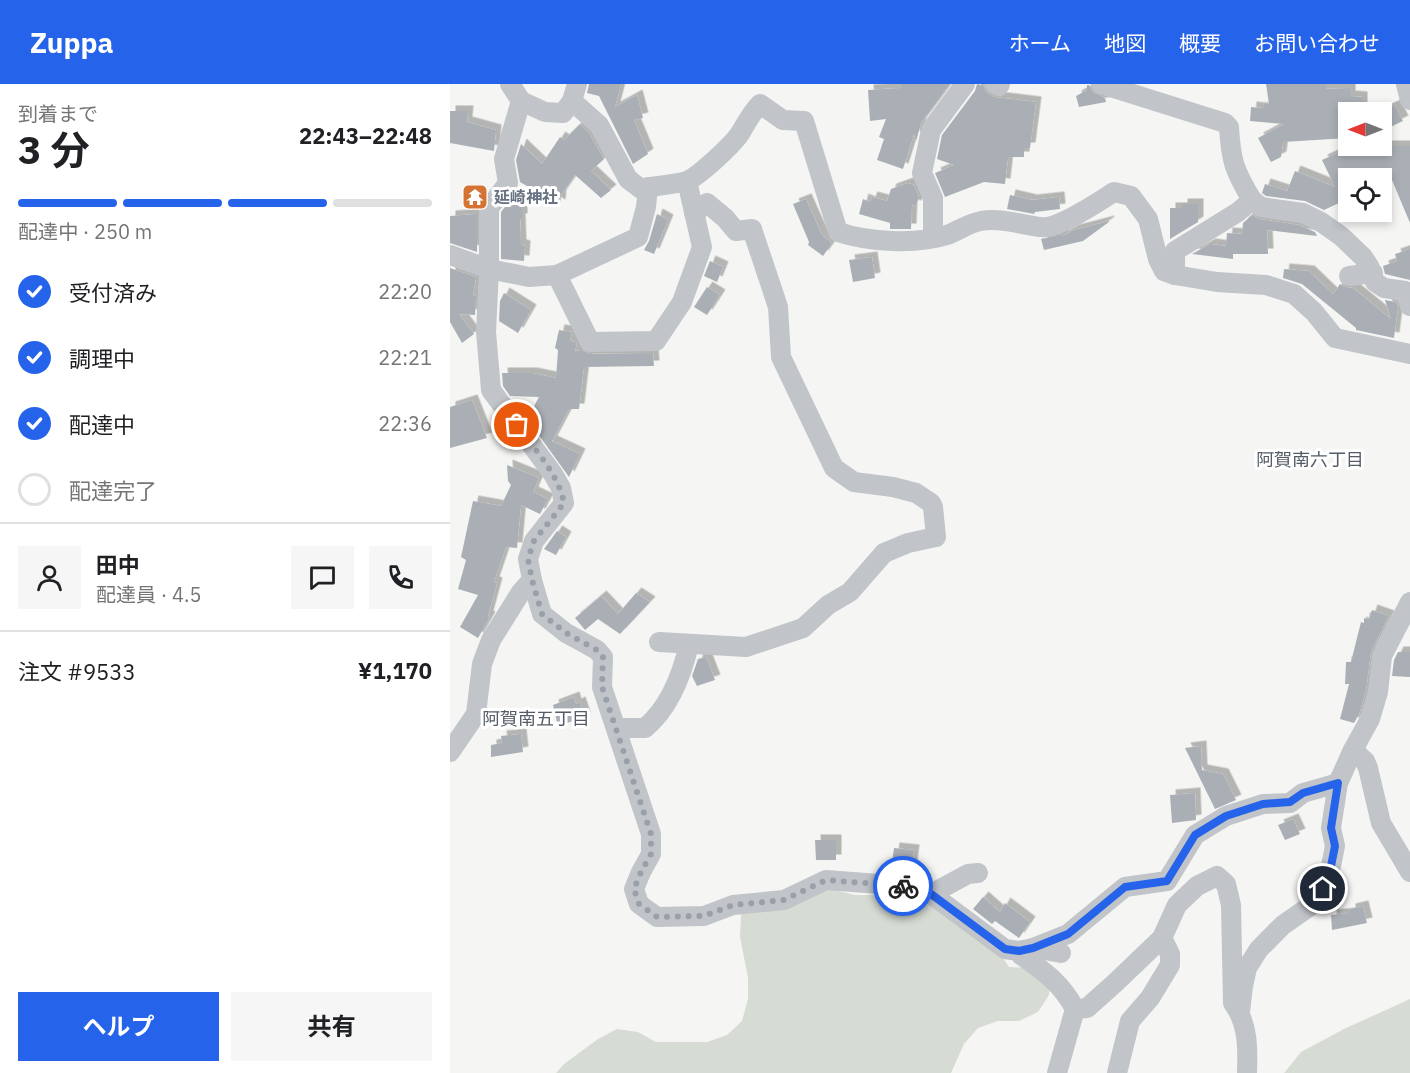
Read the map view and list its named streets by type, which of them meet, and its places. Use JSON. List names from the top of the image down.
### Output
{
  "districts": ["阿賀南六丁目", "阿賀南五丁目"],
  "places": {
    "temple": ["延崎神社"]
  },
  "north": "left",
  "page": {
    "header": "Zuppa",
    "nav": [
      "ホーム",
      "地図",
      "概要",
      "お問い合わせ"
    ],
    "heading": ["3 分", "到着まで", "22:43–22:48"],
    "panel": [
      "田中",
      "配達員 · 4.5",
      "注文 #9533",
      "¥1,170"
    ],
    "bar": "配達中 · 250 m",
    "list": [
      ["受付済み", "22:20"],
      ["調理中", "22:21"],
      ["配達中", "22:36"],
      "配達完了"
    ],
    "buttons": ["ヘルプ", "共有"]
  }
}
